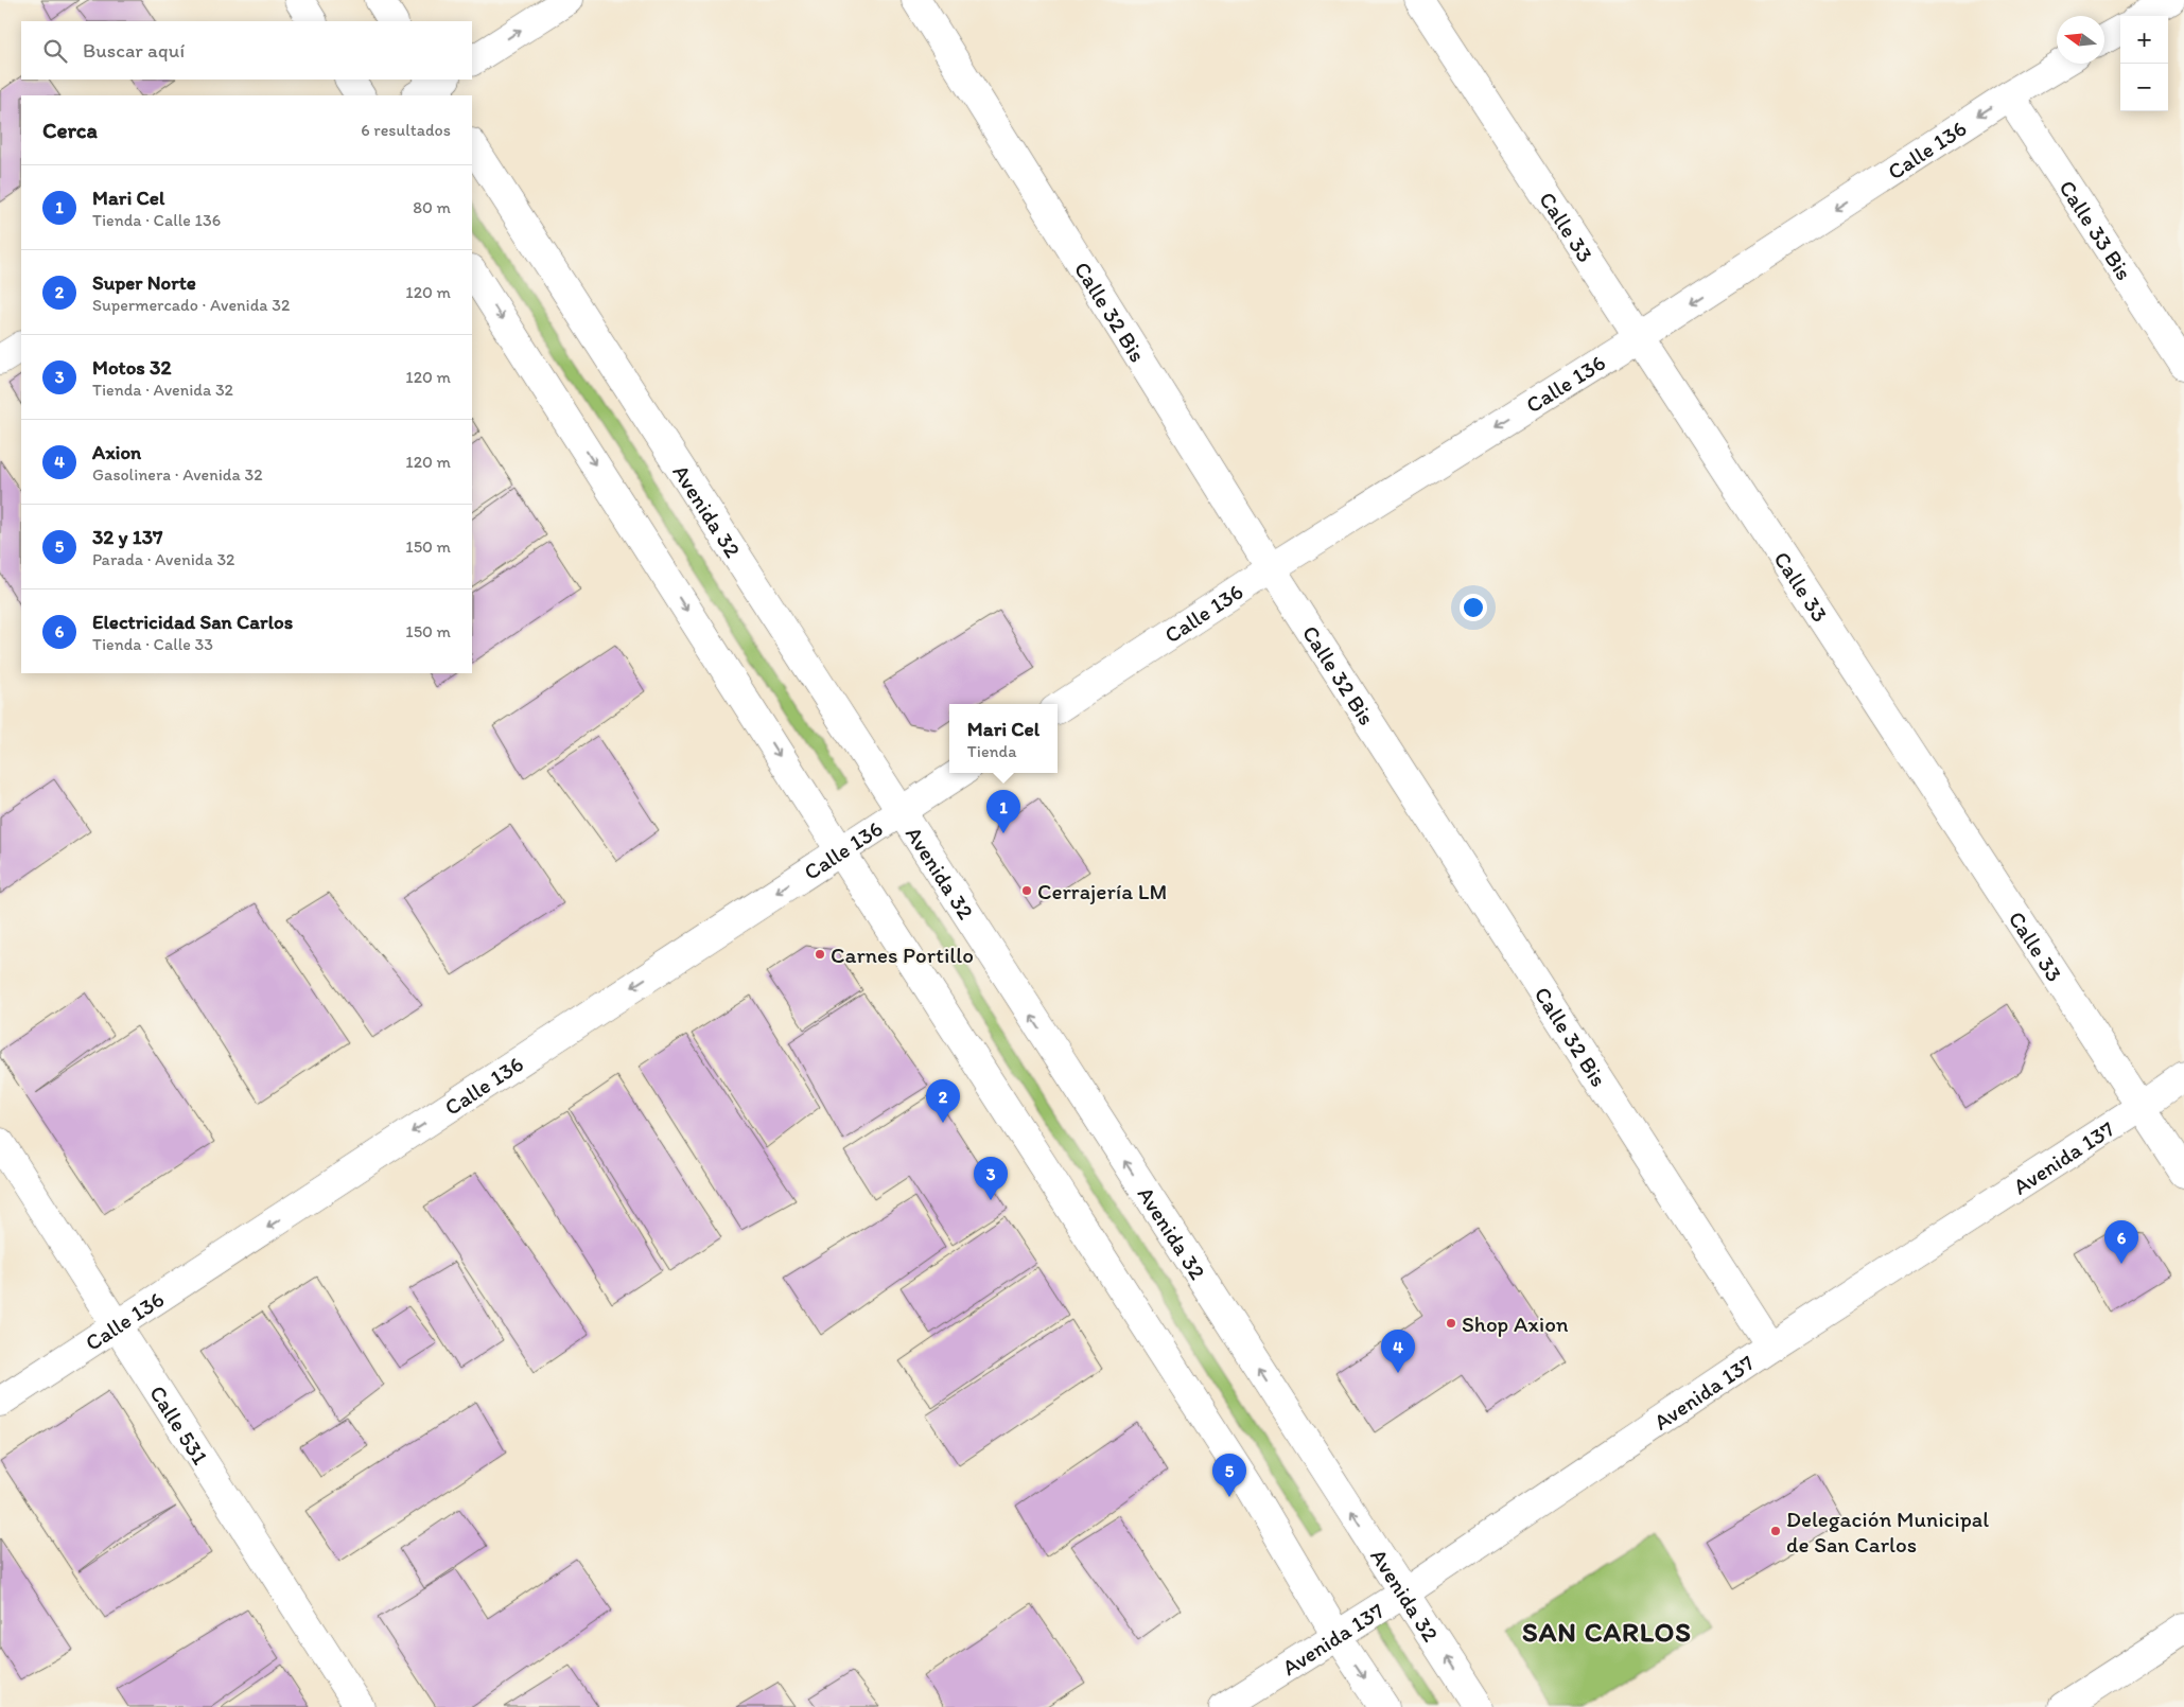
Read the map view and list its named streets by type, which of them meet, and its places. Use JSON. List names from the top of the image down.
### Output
{
  "streets": {
    "street": [
      "Calle 136",
      "Calle 33",
      "Calle 33 Bis",
      "Calle 32 Bis",
      "Avenida 32",
      "Avenida 137",
      "Calle 531"
    ]
  },
  "crossings": [
    ["Calle 136", "Calle 33"],
    ["Calle 136", "Calle 33 Bis"],
    ["Calle 136", "Calle 32 Bis"],
    ["Calle 136", "Avenida 32"],
    ["Calle 136", "Calle 531"],
    ["Calle 33", "Avenida 137"],
    ["Calle 32 Bis", "Avenida 137"],
    ["Avenida 32", "Avenida 137"]
  ],
  "one_way": ["Calle 136"],
  "districts": ["SAN CARLOS"],
  "places": [
    "Cerrajería LM",
    "Carnes Portillo",
    "Shop Axion",
    "Delegación Municipal de San Carlos"
  ],
  "north": "left",
  "page": {
    "map_buttons": ["+", "−"],
    "search": "Buscar aquí",
    "heading": ["Cerca", "6 resultados"],
    "list": [
      {
        "mark": "1",
        "name": "Mari Cel",
        "note": "Tienda · Calle 136",
        "value": "80 m"
      },
      {
        "mark": "2",
        "name": "Super Norte",
        "note": "Supermercado · Avenida 32",
        "value": "120 m"
      },
      {
        "mark": "3",
        "name": "Motos 32",
        "note": "Tienda · Avenida 32",
        "value": "120 m"
      },
      {
        "mark": "4",
        "name": "Axion",
        "note": "Gasolinera · Avenida 32",
        "value": "120 m"
      },
      {
        "mark": "5",
        "name": "32 y 137",
        "note": "Parada · Avenida 32",
        "value": "150 m"
      },
      {
        "mark": "6",
        "name": "Electricidad San Carlos",
        "note": "Tienda · Calle 33",
        "value": "150 m"
      }
    ],
    "popup": ["Mari Cel", "Tienda"],
    "pins": [
      "1",
      "2",
      "3",
      "6",
      "4",
      "5"
    ]
  }
}
